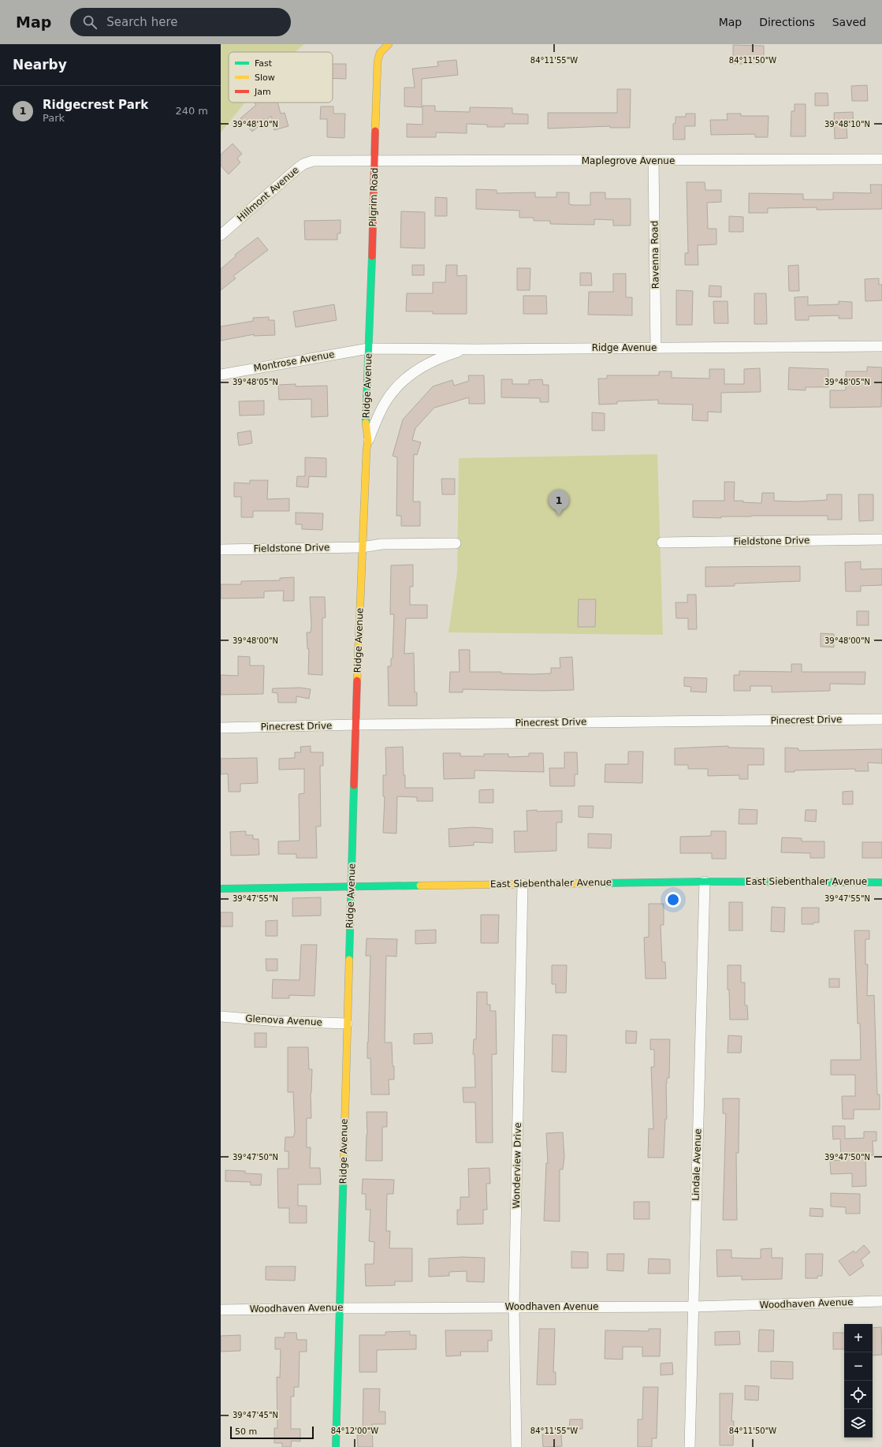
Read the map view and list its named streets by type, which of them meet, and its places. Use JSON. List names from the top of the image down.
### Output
{
  "streets": {
    "street": [
      "Maplegrove Avenue",
      "Hillmont Avenue",
      "Pilgrim Road",
      "Ravenna Road",
      "Ridge Avenue",
      "Montrose Avenue",
      "Fieldstone Drive",
      "Pinecrest Drive",
      "East Siebenthaler Avenue",
      "Glenova Avenue",
      "Lindale Avenue",
      "Wonderview Drive",
      "Woodhaven Avenue"
    ]
  },
  "crossings": [
    ["Maplegrove Avenue", "Hillmont Avenue"],
    ["Maplegrove Avenue", "Pilgrim Road"],
    ["Maplegrove Avenue", "Ravenna Road"],
    ["Hillmont Avenue", "Pilgrim Road"],
    ["Pilgrim Road", "Ridge Avenue"],
    ["Pilgrim Road", "Montrose Avenue"],
    ["Ravenna Road", "Ridge Avenue"],
    ["Ridge Avenue", "Montrose Avenue"],
    ["Ridge Avenue", "Fieldstone Drive"],
    ["Ridge Avenue", "Pinecrest Drive"],
    ["Ridge Avenue", "East Siebenthaler Avenue"],
    ["Ridge Avenue", "Glenova Avenue"],
    ["Ridge Avenue", "Woodhaven Avenue"],
    ["East Siebenthaler Avenue", "Lindale Avenue"],
    ["East Siebenthaler Avenue", "Wonderview Drive"],
    ["Lindale Avenue", "Woodhaven Avenue"],
    ["Wonderview Drive", "Woodhaven Avenue"]
  ],
  "legend": ["Fast", "Slow", "Jam"],
  "scale_bar": "50 m",
  "page": {
    "header": "Map",
    "search": "Search here",
    "nav": ["Map", "Directions", "Saved"],
    "heading": "Nearby",
    "list": [
      {
        "mark": "1",
        "name": "Ridgecrest Park",
        "note": "Park",
        "value": "240 m"
      }
    ],
    "pins": "1",
    "map_buttons": ["+", "−"],
    "scale": "50 m"
  },
  "coordinates": [
    "84°11'55\"W",
    "84°11'50\"W",
    "39°48'10\"N",
    "39°48'05\"N",
    "39°48'00\"N",
    "39°47'55\"N",
    "39°47'50\"N",
    "39°47'45\"N",
    "84°12'00\"W"
  ]
}
